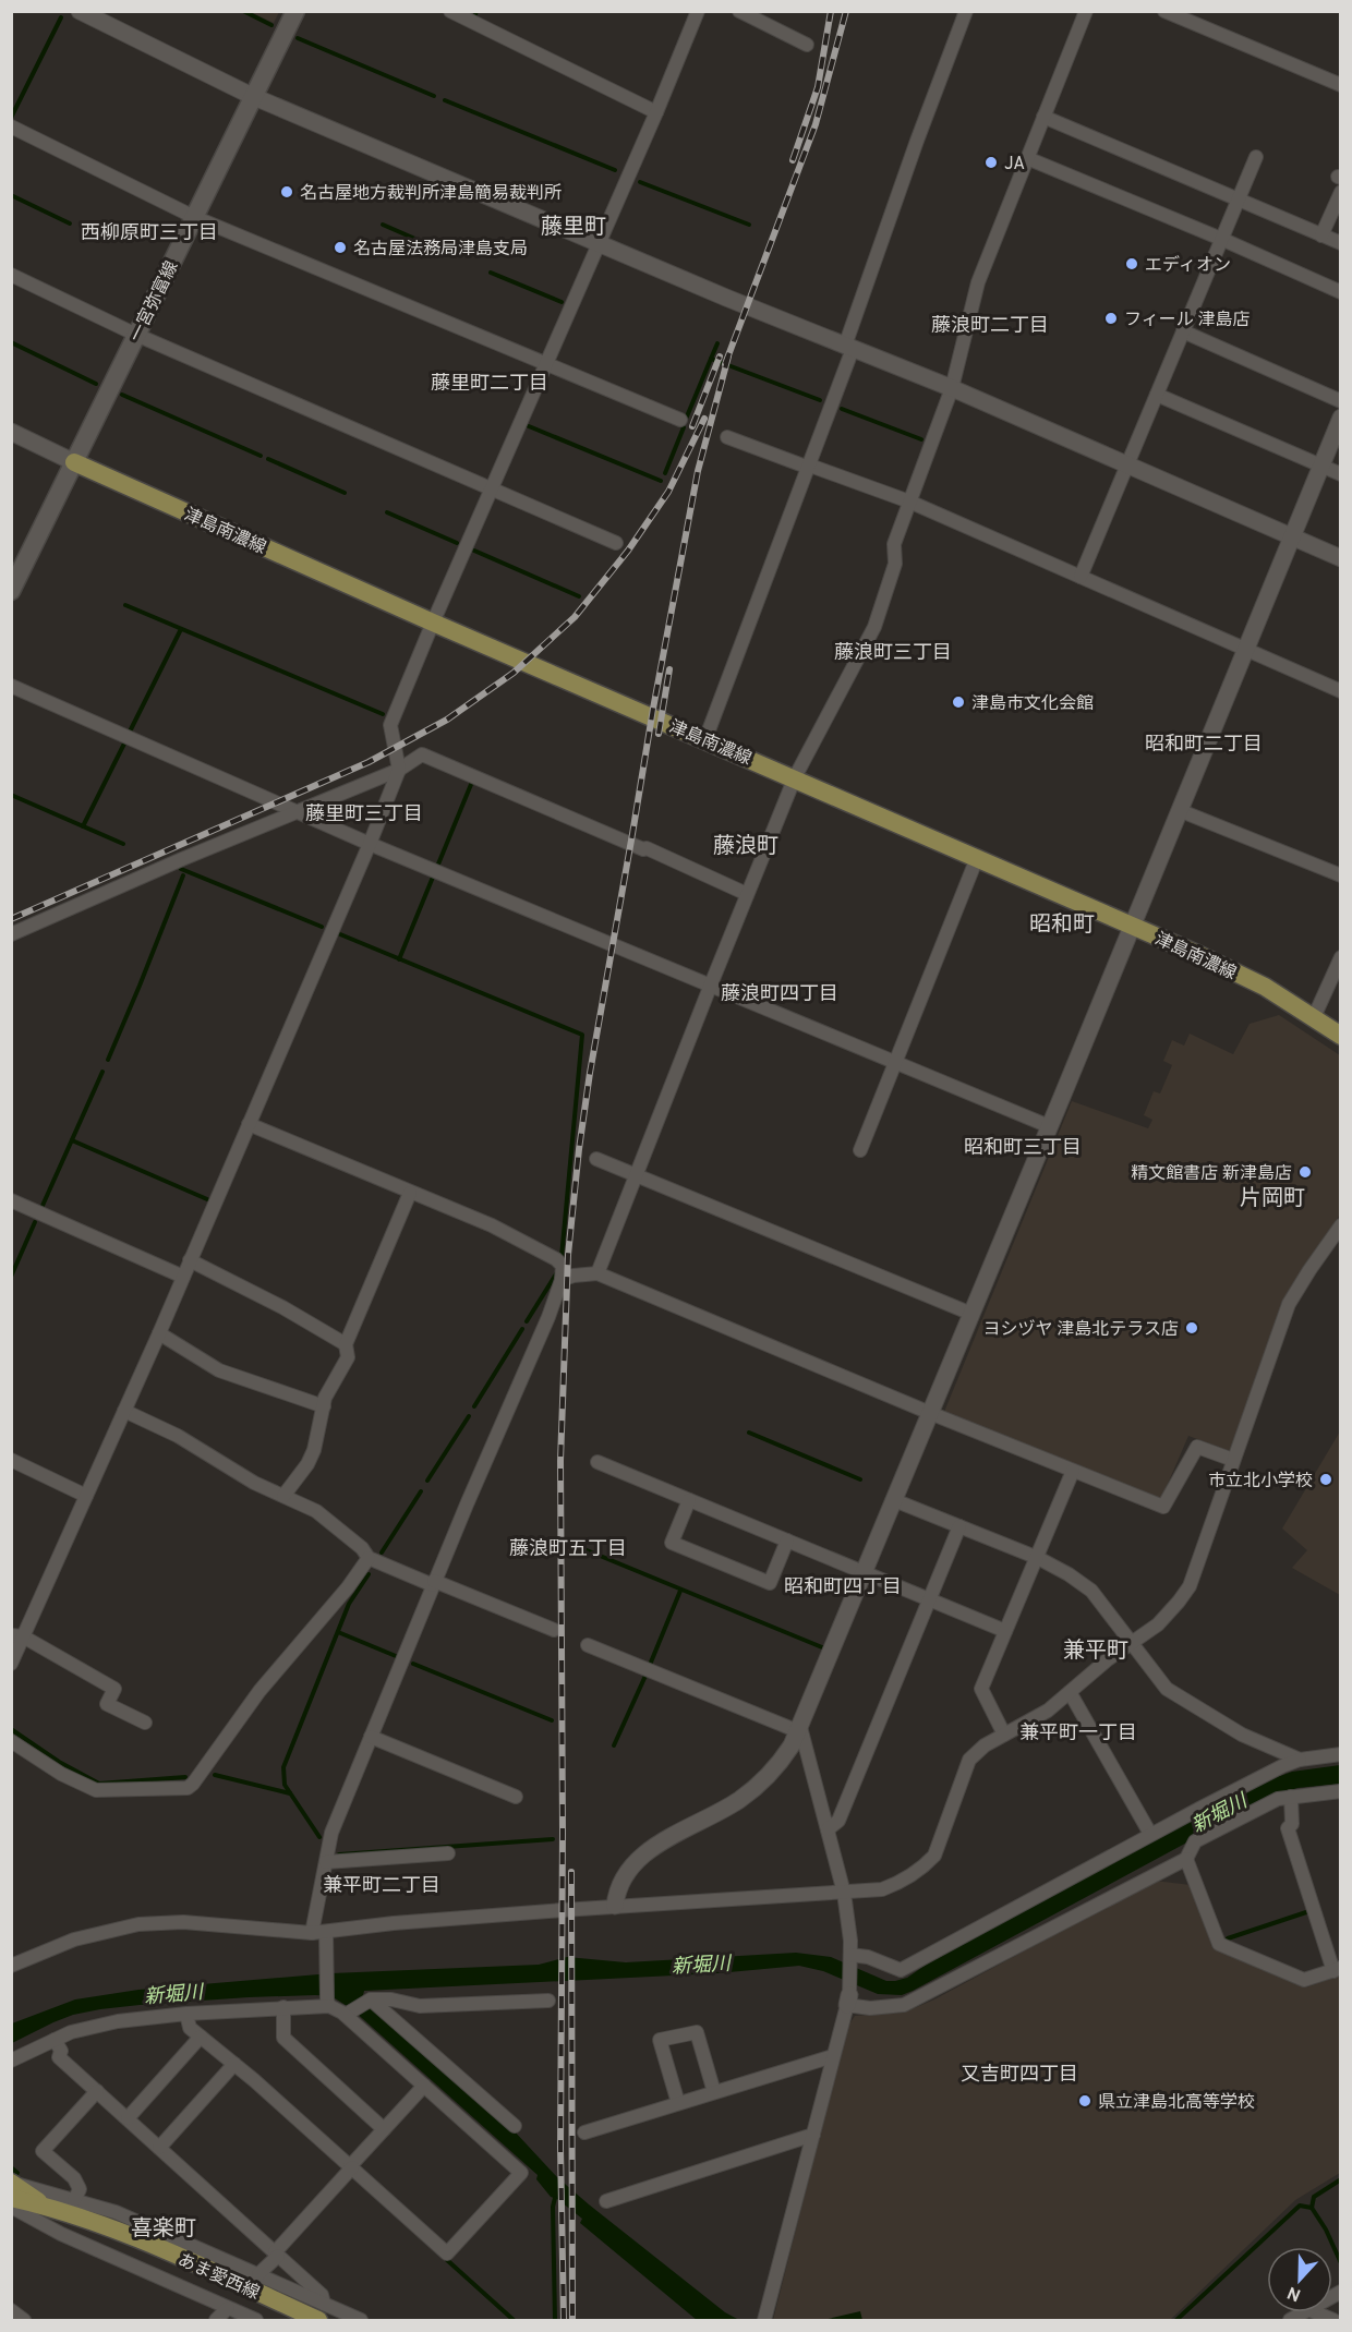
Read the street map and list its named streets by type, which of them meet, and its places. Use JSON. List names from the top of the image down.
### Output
{
  "streets": {
    "main road": ["一宮弥富線", "津島南濃線", "あま愛西線"]
  },
  "crossings": [
    ["一宮弥富線", "津島南濃線"]
  ],
  "districts": [
    "藤里町",
    "西柳原町三丁目",
    "藤浪町二丁目",
    "藤里町二丁目",
    "藤浪町三丁目",
    "昭和町二丁目",
    "藤里町三丁目",
    "藤浪町",
    "昭和町",
    "藤浪町四丁目",
    "昭和町三丁目",
    "片岡町",
    "藤浪町五丁目",
    "昭和町四丁目",
    "兼平町",
    "兼平町一丁目",
    "兼平町二丁目",
    "又吉町四丁目",
    "喜楽町"
  ],
  "water": ["新堀川"],
  "places": [
    "JA",
    "名古屋地方裁判所津島簡易裁判所",
    "名古屋法務局津島支局",
    "エディオン",
    "フィール 津島店",
    "津島市文化会館",
    "精文館書店 新津島店",
    "ヨシヅヤ 津島北テラス店",
    "市立北小学校",
    "県立津島北高等学校"
  ],
  "north": "bottom"
}
